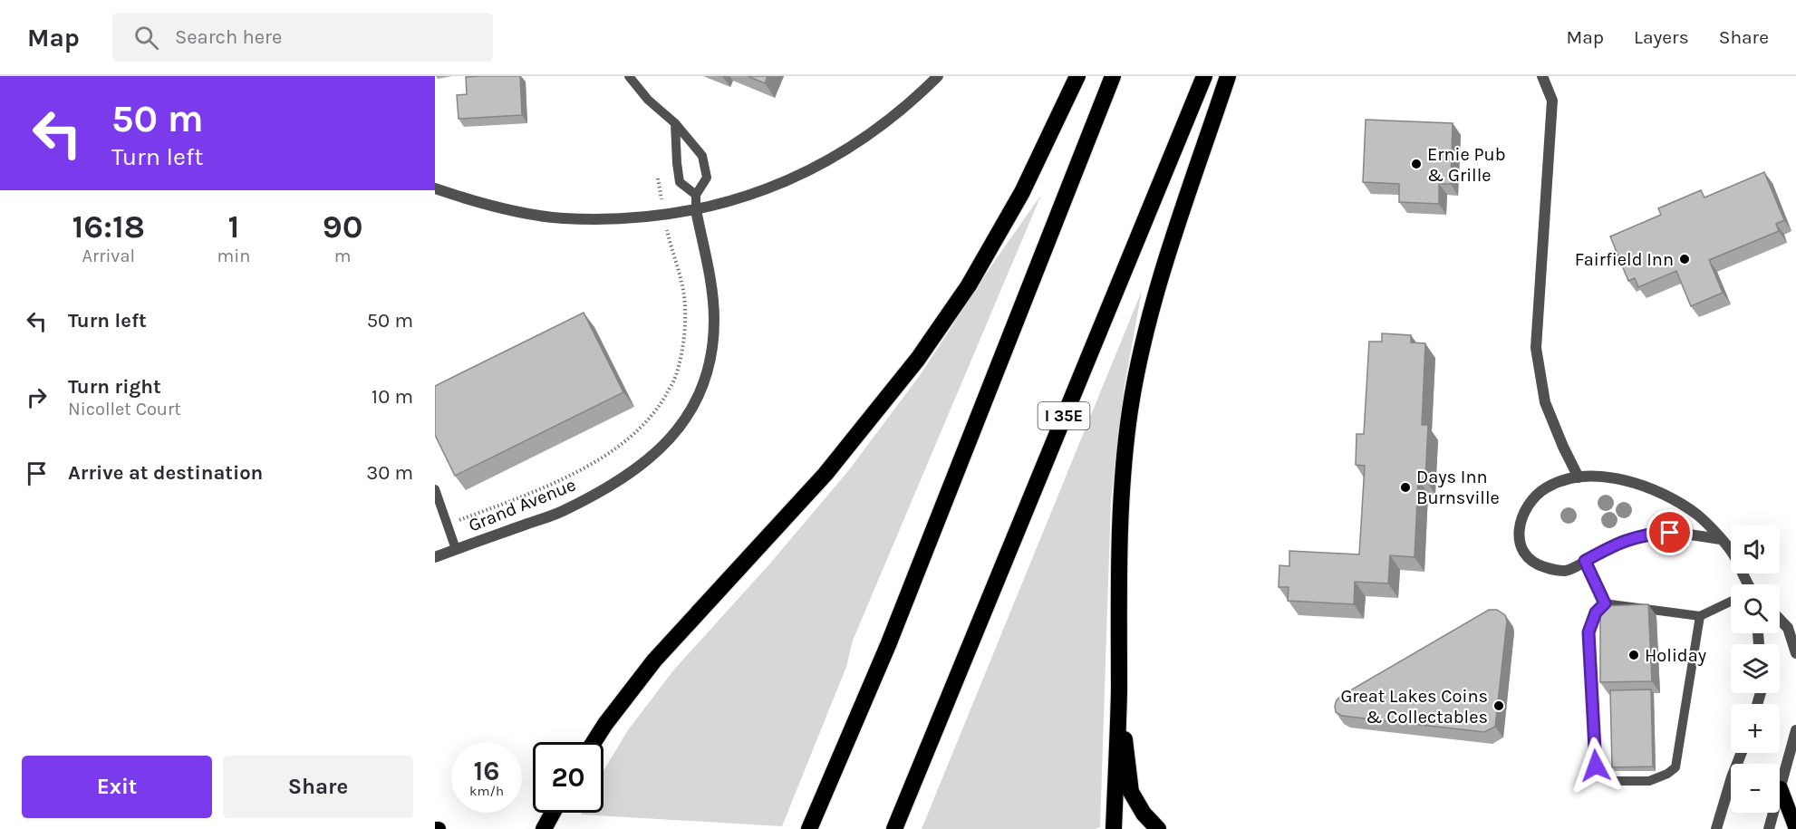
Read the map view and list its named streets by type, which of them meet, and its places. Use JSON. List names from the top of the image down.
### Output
{
  "streets": {
    "highway": ["I 35E"],
    "street": ["Grand Avenue"]
  },
  "places": [
    "Ernie Pub & Grille",
    "Fairfield Inn",
    "Days Inn Burnsville",
    "Holiday",
    "Great Lakes Coins & Collectables"
  ],
  "page": {
    "header": "Map",
    "search": "Search here",
    "nav": ["Map", "Layers", "Share"],
    "turn": ["50 m", "Turn left"],
    "eta": [
      "16:18",
      "Arrival",
      "1",
      "min",
      "90",
      "m"
    ],
    "list": [
      {
        "name": "Turn left",
        "value": "50 m"
      },
      {
        "name": "Turn right",
        "note": "Nicollet Court",
        "value": "10 m"
      },
      {
        "name": "Arrive at destination",
        "value": "30 m"
      }
    ],
    "map_buttons": ["+", "−"],
    "speed": "16 km/h",
    "limit": "20",
    "buttons": ["Exit", "Share"]
  }
}
